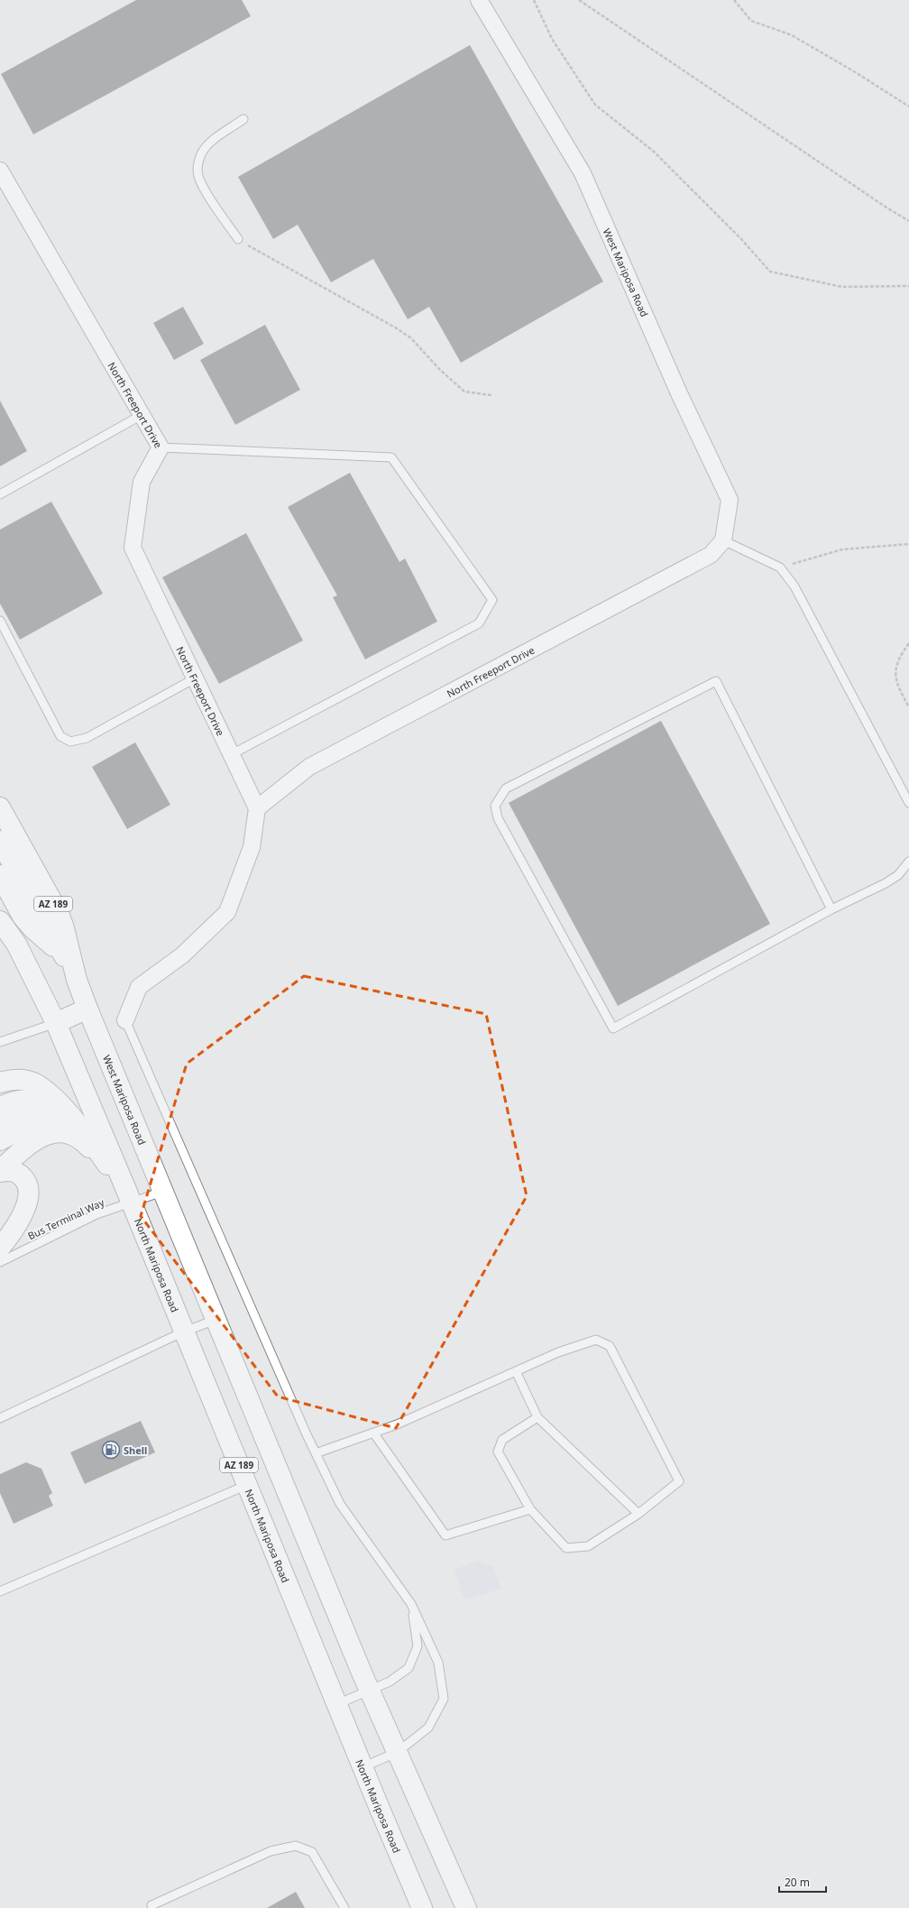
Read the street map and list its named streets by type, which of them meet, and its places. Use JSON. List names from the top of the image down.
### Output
{
  "streets": {
    "highway": ["West Mariposa Road", "AZ 189", "North Mariposa Road"],
    "street": ["North Freeport Drive"],
    "lane": ["Bus Terminal Way"]
  },
  "crossings": [
    ["West Mariposa Road", "North Freeport Drive"],
    ["West Mariposa Road", "AZ 189"],
    ["West Mariposa Road", "Bus Terminal Way"],
    ["AZ 189", "Bus Terminal Way"],
    ["AZ 189", "North Mariposa Road"],
    ["Bus Terminal Way", "North Mariposa Road"]
  ],
  "places": {
    "fuel station": ["Shell"]
  },
  "scale_bar": "20 m"
}
